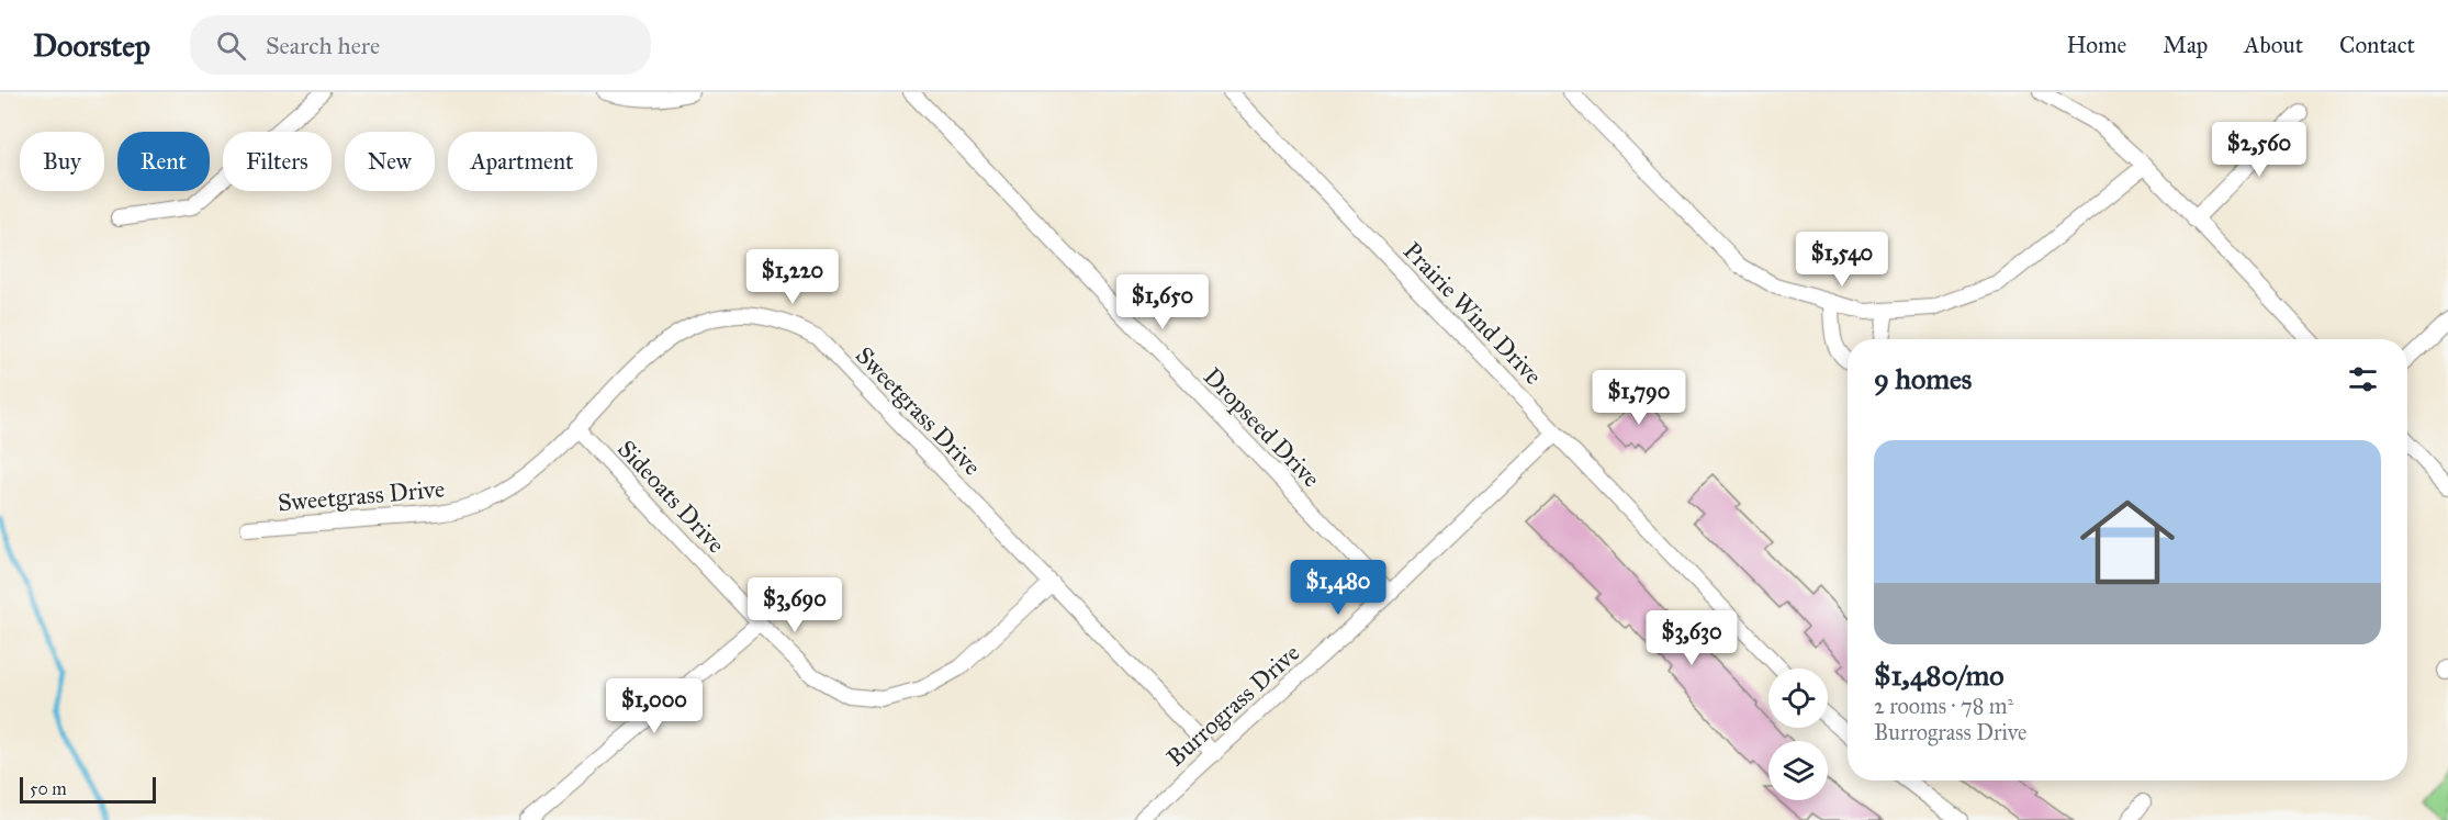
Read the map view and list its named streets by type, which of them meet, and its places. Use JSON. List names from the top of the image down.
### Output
{
  "streets": {
    "street": [
      "Prairie Wind Drive",
      "Sweetgrass Drive",
      "Dropseed Drive",
      "Sideoats Drive",
      "Burrograss Drive"
    ]
  },
  "crossings": [
    ["Prairie Wind Drive", "Burrograss Drive"],
    ["Sweetgrass Drive", "Sideoats Drive"],
    ["Sweetgrass Drive", "Burrograss Drive"],
    ["Dropseed Drive", "Burrograss Drive"]
  ],
  "scale_bar": "50 m",
  "page": {
    "header": "Doorstep",
    "search": "Search here",
    "nav": [
      "Home",
      "Map",
      "About",
      "Contact"
    ],
    "price": [
      "$2,560",
      "$1,540",
      "$1,220",
      "$1,650",
      "$1,790",
      "$1,480",
      "$3,690",
      "$3,630",
      "$1,000"
    ],
    "chip": [
      "Buy",
      "Rent",
      "Filters",
      "New",
      "Apartment"
    ],
    "heading": "9 homes",
    "list": [
      {
        "name": "$1,480/mo",
        "note": "2 rooms · 78 m² · Burrograss Drive"
      }
    ],
    "scale": "50 m"
  }
}
